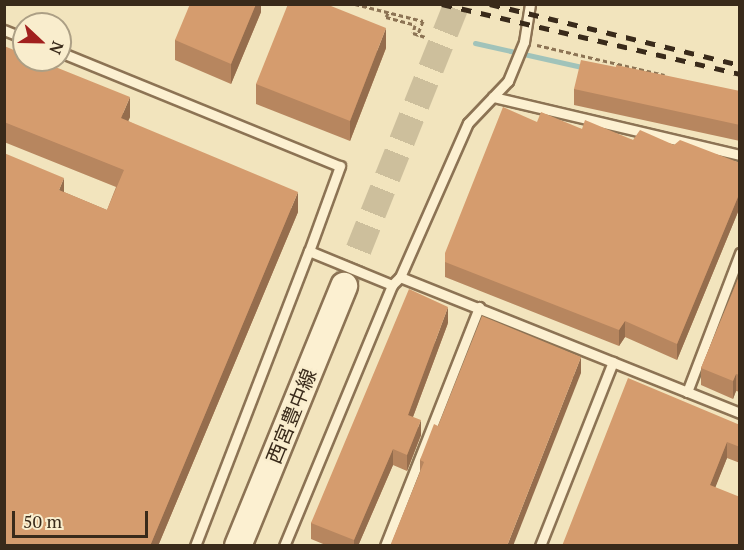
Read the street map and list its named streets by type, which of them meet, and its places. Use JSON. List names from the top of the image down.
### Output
{
  "streets": {
    "main road": ["西宮豊中線"]
  },
  "scale_bar": "50 m",
  "north": "right"
}
